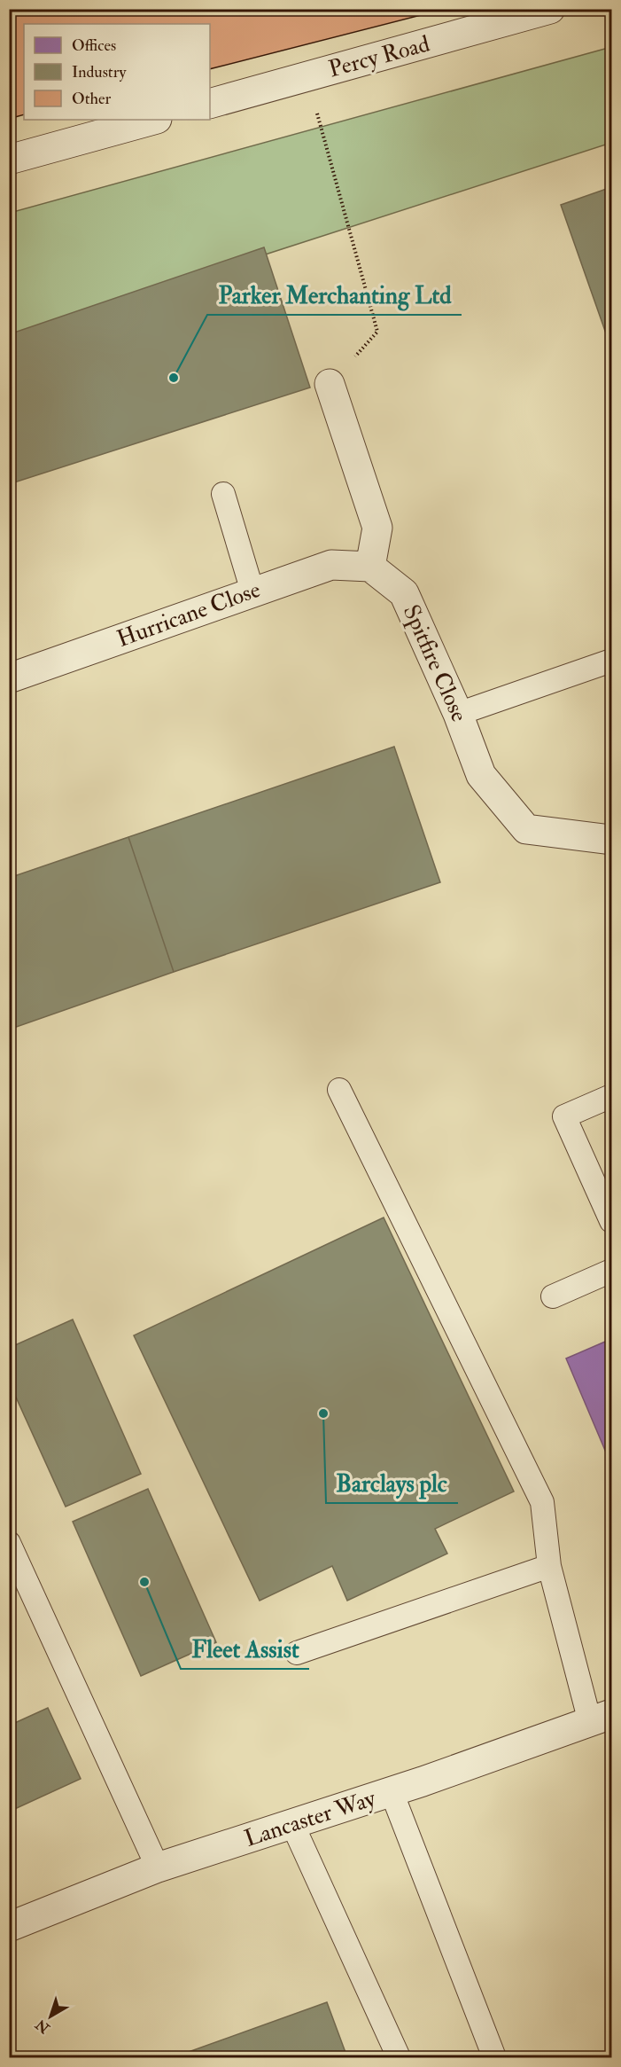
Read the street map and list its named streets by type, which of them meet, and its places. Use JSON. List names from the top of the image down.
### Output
{
  "streets": {
    "street": [
      "Percy Road",
      "Hurricane Close",
      "Spitfire Close",
      "Lancaster Way"
    ]
  },
  "crossings": [
    ["Hurricane Close", "Spitfire Close"]
  ],
  "places": ["Parker Merchanting Ltd", "Barclays plc", "Fleet Assist"],
  "legend": ["Offices", "Industry", "Other"],
  "north": "bottom left"
}
